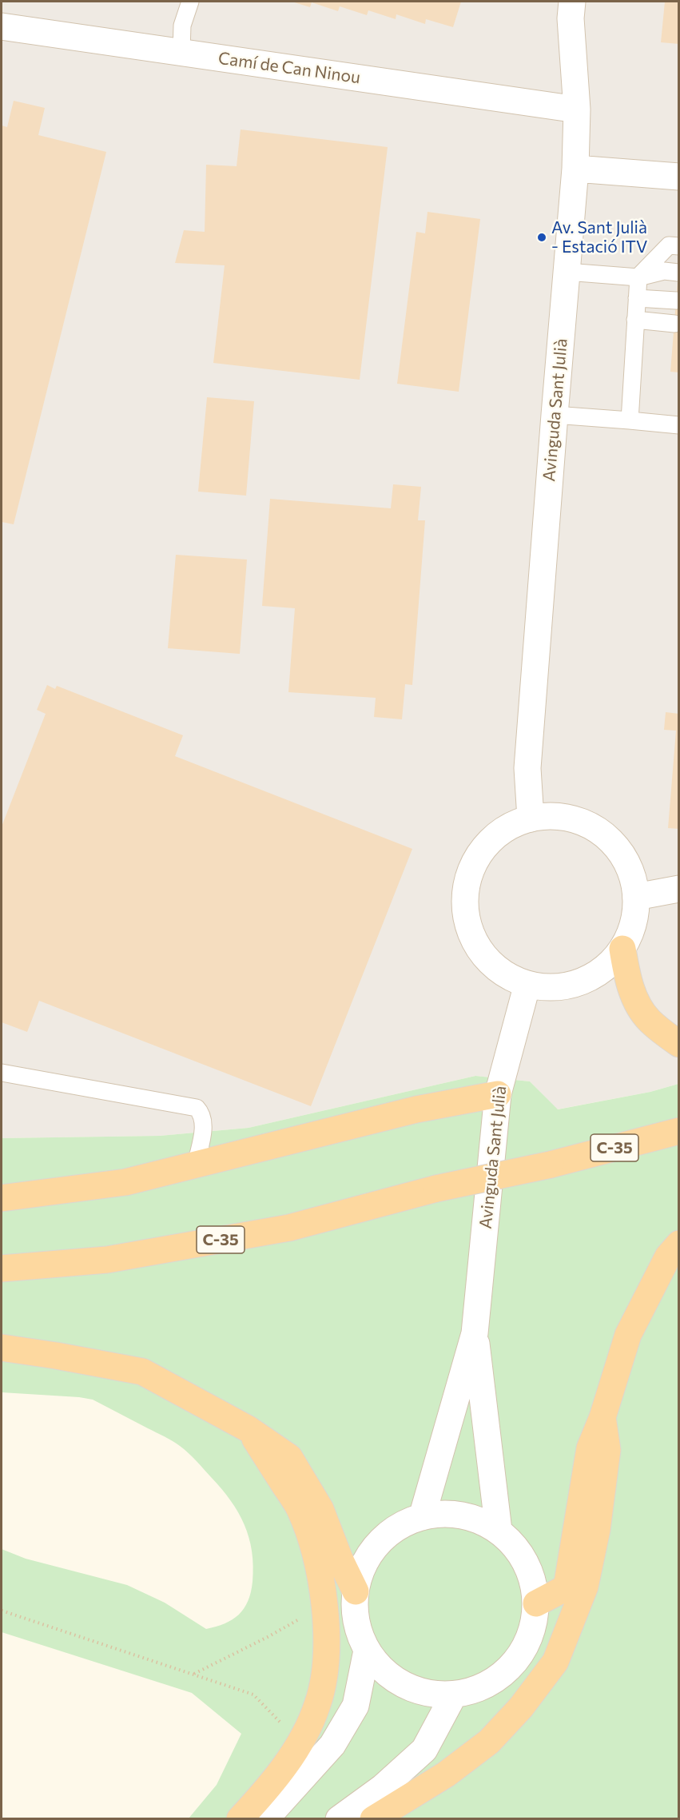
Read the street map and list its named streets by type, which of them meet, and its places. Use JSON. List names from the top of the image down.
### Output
{
  "streets": {
    "highway": ["C-35"],
    "street": ["Camí de Can Ninou", "Avinguda Sant Julià"]
  },
  "crossings": [
    ["Camí de Can Ninou", "Avinguda Sant Julià"]
  ],
  "places": ["Av. Sant Julià - Estació ITV"]
}
